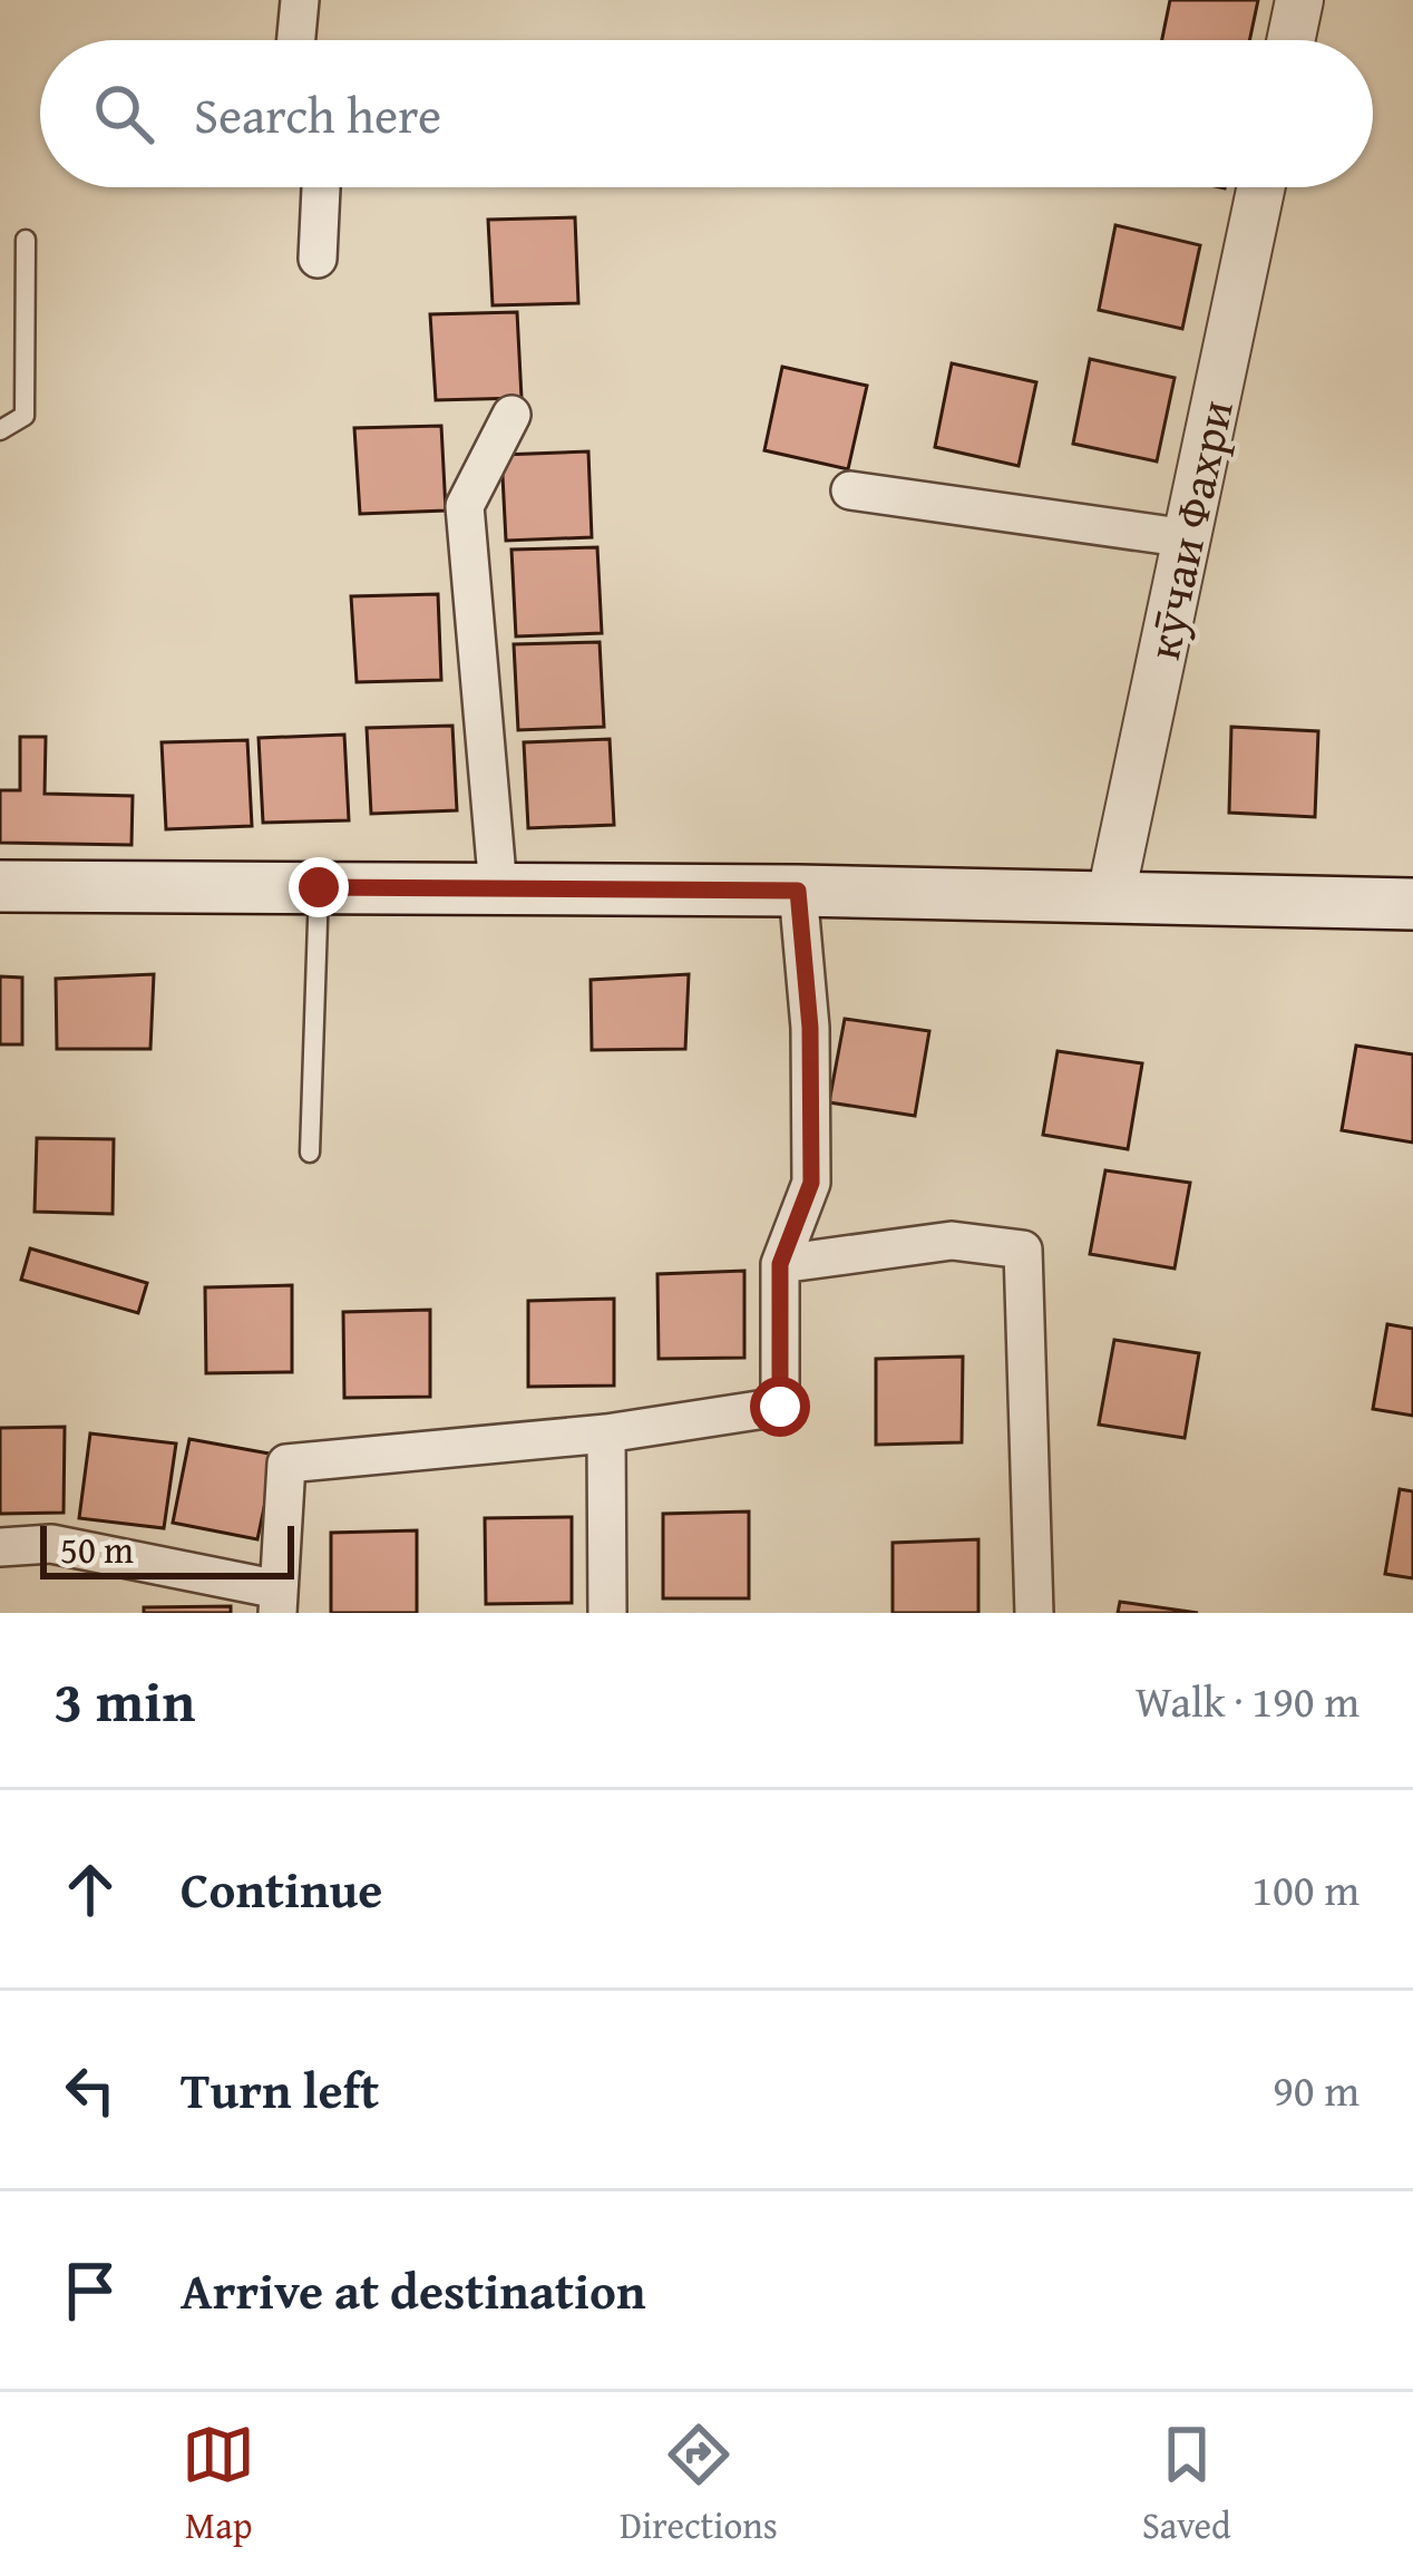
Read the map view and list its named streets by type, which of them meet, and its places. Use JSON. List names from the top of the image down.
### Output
{
  "streets": {
    "street": ["кӯчаи Фахри"]
  },
  "scale_bar": "50 m",
  "page": {
    "search": "Search here",
    "scale": "50 m",
    "heading": ["3 min", "Walk · 190 m"],
    "list": [
      ["Continue", "100 m"],
      ["Turn left", "90 m"],
      "Arrive at destination"
    ],
    "nav": ["Map", "Directions", "Saved"]
  }
}
